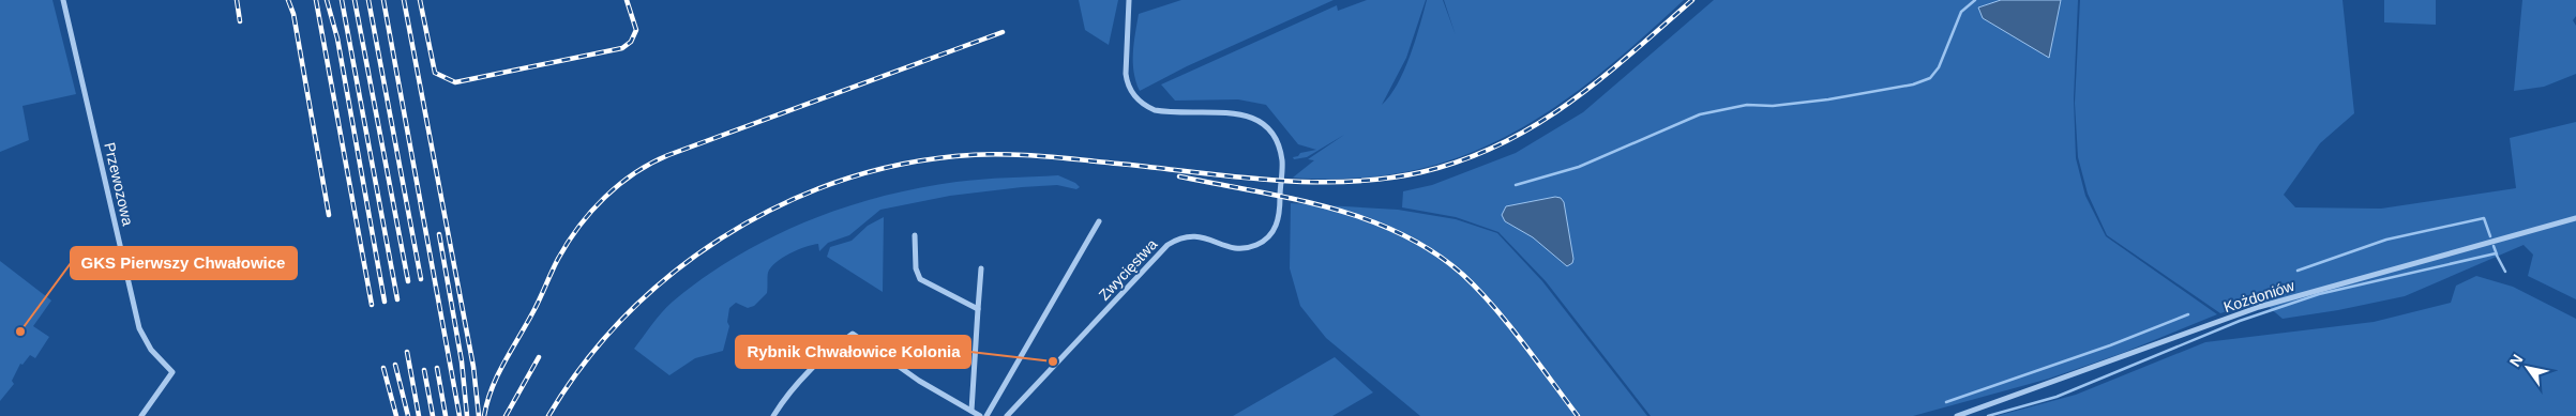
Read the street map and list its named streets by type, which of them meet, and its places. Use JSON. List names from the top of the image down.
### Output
{
  "streets": {
    "street": ["Przewozowa", "Zwycięstwa", "Kożdoniów"]
  },
  "places": ["GKS Pierwszy Chwałowice", "Rybnik Chwałowice Kolonia"],
  "north": "top left"
}
